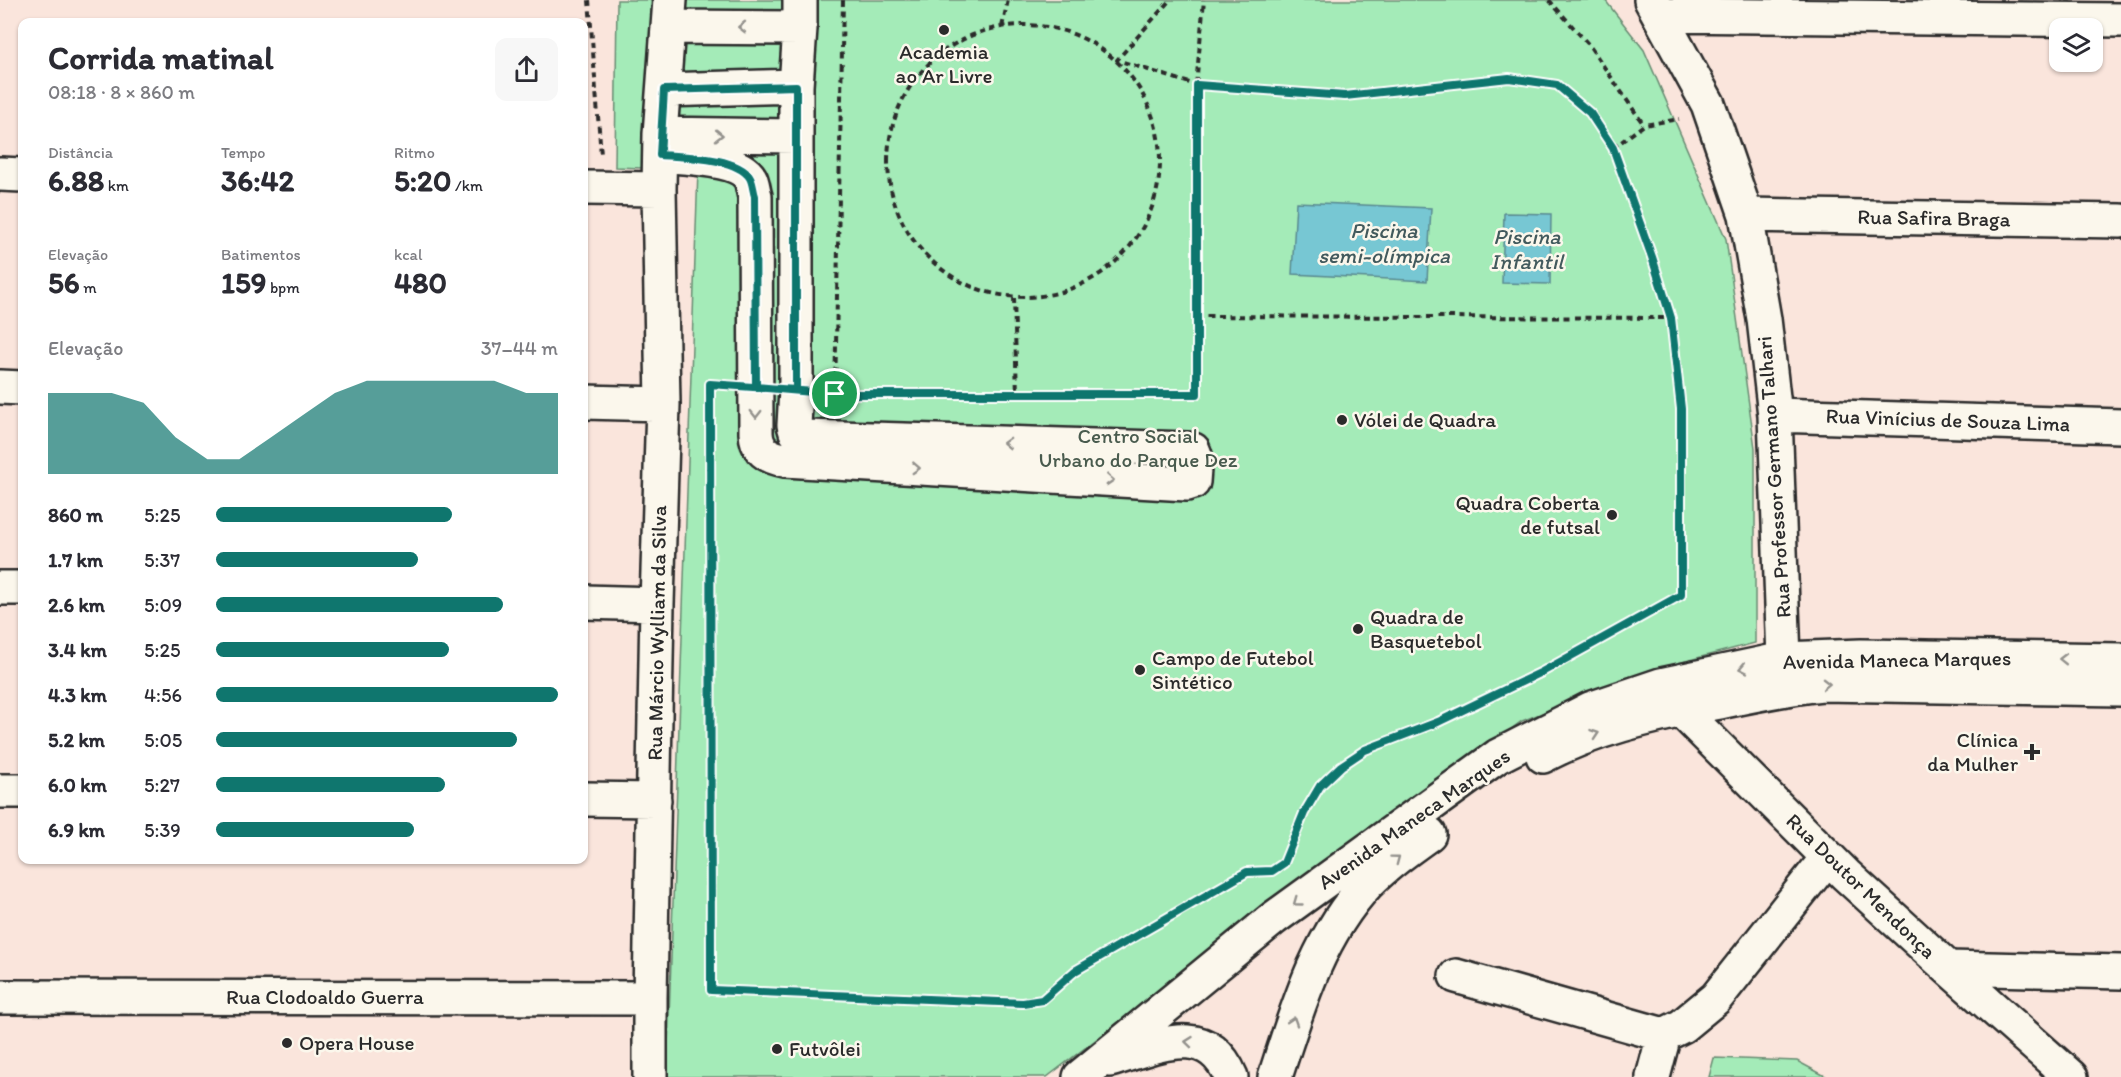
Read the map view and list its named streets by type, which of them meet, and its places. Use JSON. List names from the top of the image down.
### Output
{
  "streets": {
    "street": [
      "Rua Safira Braga",
      "Rua Vinícius de Souza Lima",
      "Rua Professor Germano Talhari",
      "Rua Márcio Wylliam da Silva",
      "Avenida Maneca Marques",
      "Rua Doutor Mendonça",
      "Rua Clodoaldo Guerra"
    ]
  },
  "crossings": [
    ["Rua Safira Braga", "Rua Professor Germano Talhari"],
    ["Rua Vinícius de Souza Lima", "Rua Professor Germano Talhari"],
    ["Rua Professor Germano Talhari", "Avenida Maneca Marques"],
    ["Rua Márcio Wylliam da Silva", "Rua Clodoaldo Guerra"],
    ["Avenida Maneca Marques", "Rua Doutor Mendonça"]
  ],
  "water": ["Piscina semi-olímpica", "Piscina Infantil"],
  "parks": ["Centro Social Urbano do Parque Dez"],
  "places": {
    "other": [
      "Academia ao Ar Livre",
      "Vólei de Quadra",
      "Quadra Coberta de futsal",
      "Quadra de Basquetebol",
      "Campo de Futebol Sintético",
      "Opera House",
      "Futvôlei"
    ],
    "health": ["Clínica da Mulher"]
  },
  "page": {
    "heading": ["Corrida matinal", "08:18 · 8 × 860 m"],
    "stats": [
      ["Distância", "6.88 km"],
      ["Tempo", "36:42"],
      ["Ritmo", "5:20 /km"],
      ["Elevação", "56 m"],
      ["Batimentos", "159 bpm"],
      ["kcal", "480"]
    ],
    "chart": ["Elevação", "37–44 m"],
    "list": [
      {
        "name": "860 m",
        "note": "5:25"
      },
      {
        "name": "1.7 km",
        "note": "5:37"
      },
      {
        "name": "2.6 km",
        "note": "5:09"
      },
      {
        "name": "3.4 km",
        "note": "5:25"
      },
      {
        "name": "4.3 km",
        "note": "4:56"
      },
      {
        "name": "5.2 km",
        "note": "5:05"
      },
      {
        "name": "6.0 km",
        "note": "5:27"
      },
      {
        "name": "6.9 km",
        "note": "5:39"
      }
    ]
  }
}
